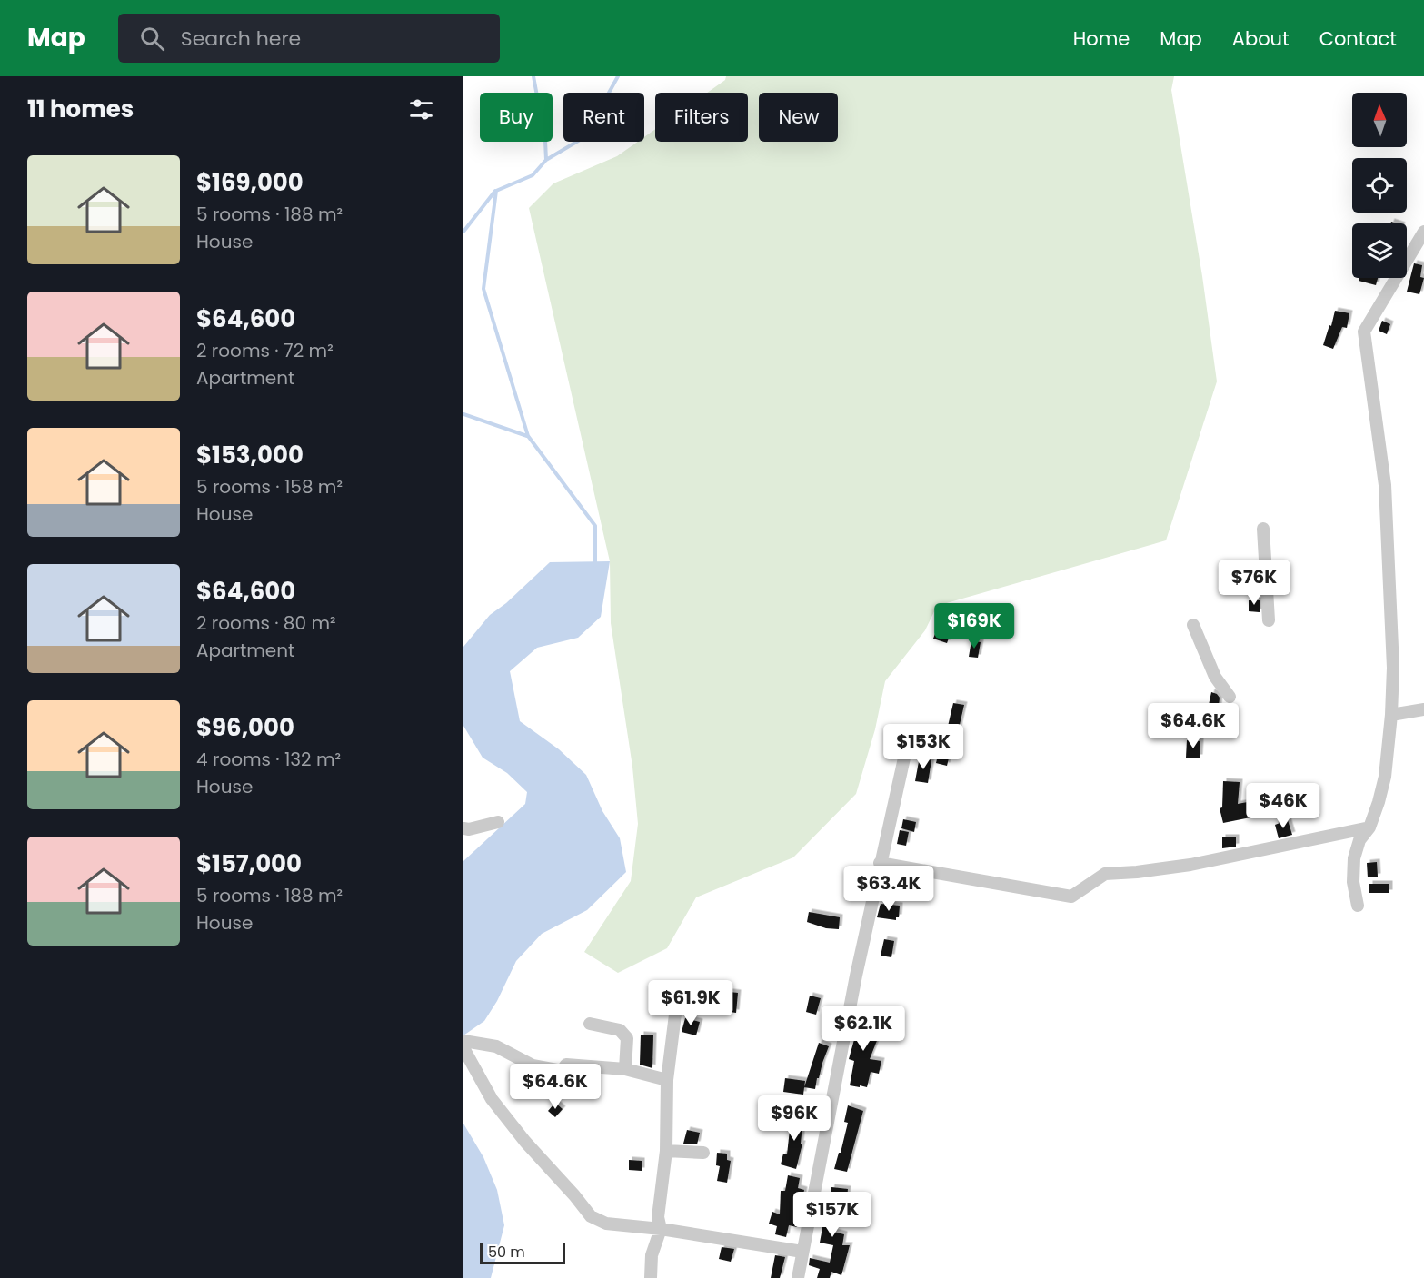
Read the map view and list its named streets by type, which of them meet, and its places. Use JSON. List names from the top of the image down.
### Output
{
  "scale_bar": "50 m",
  "north": "top",
  "page": {
    "header": "Map",
    "search": "Search here",
    "nav": [
      "Home",
      "Map",
      "About",
      "Contact"
    ],
    "heading": "11 homes",
    "chip": [
      "Buy",
      "Rent",
      "Filters",
      "New"
    ],
    "list": [
      {
        "name": "$169,000",
        "note": "5 rooms · 188 m² · House"
      },
      {
        "name": "$64,600",
        "note": "2 rooms · 72 m² · Apartment"
      },
      {
        "name": "$153,000",
        "note": "5 rooms · 158 m² · House"
      },
      {
        "name": "$64,600",
        "note": "2 rooms · 80 m² · Apartment"
      },
      {
        "name": "$96,000",
        "note": "4 rooms · 132 m² · House"
      },
      {
        "name": "$157,000",
        "note": "5 rooms · 188 m² · House"
      }
    ],
    "price": [
      "$76K",
      "$169K",
      "$64.6K",
      "$153K",
      "$46K",
      "$63.4K",
      "$61.9K",
      "$62.1K",
      "$64.6K",
      "$96K",
      "$157K"
    ],
    "scale": "50 m"
  }
}
